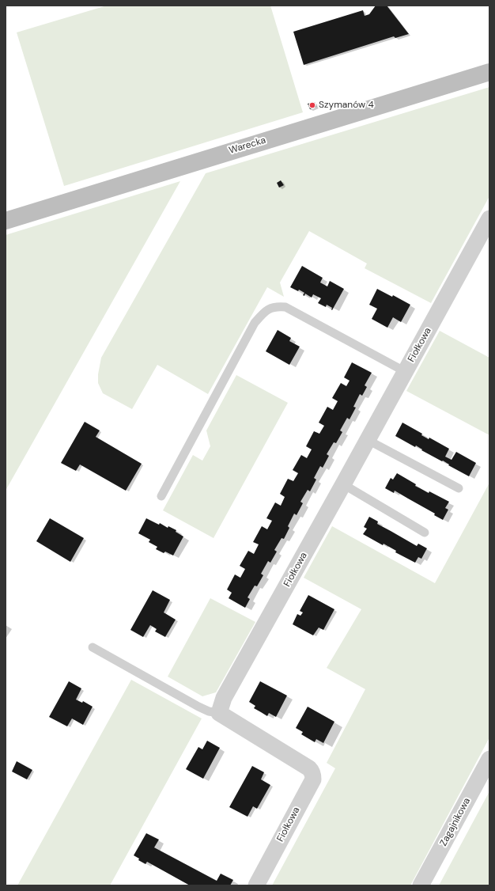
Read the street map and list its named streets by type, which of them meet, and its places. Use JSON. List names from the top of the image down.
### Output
{
  "streets": {
    "street": ["Warecka", "Fiołkowa", "Zagajnikowa"]
  },
  "places": ["Szymanów 4"]
}
